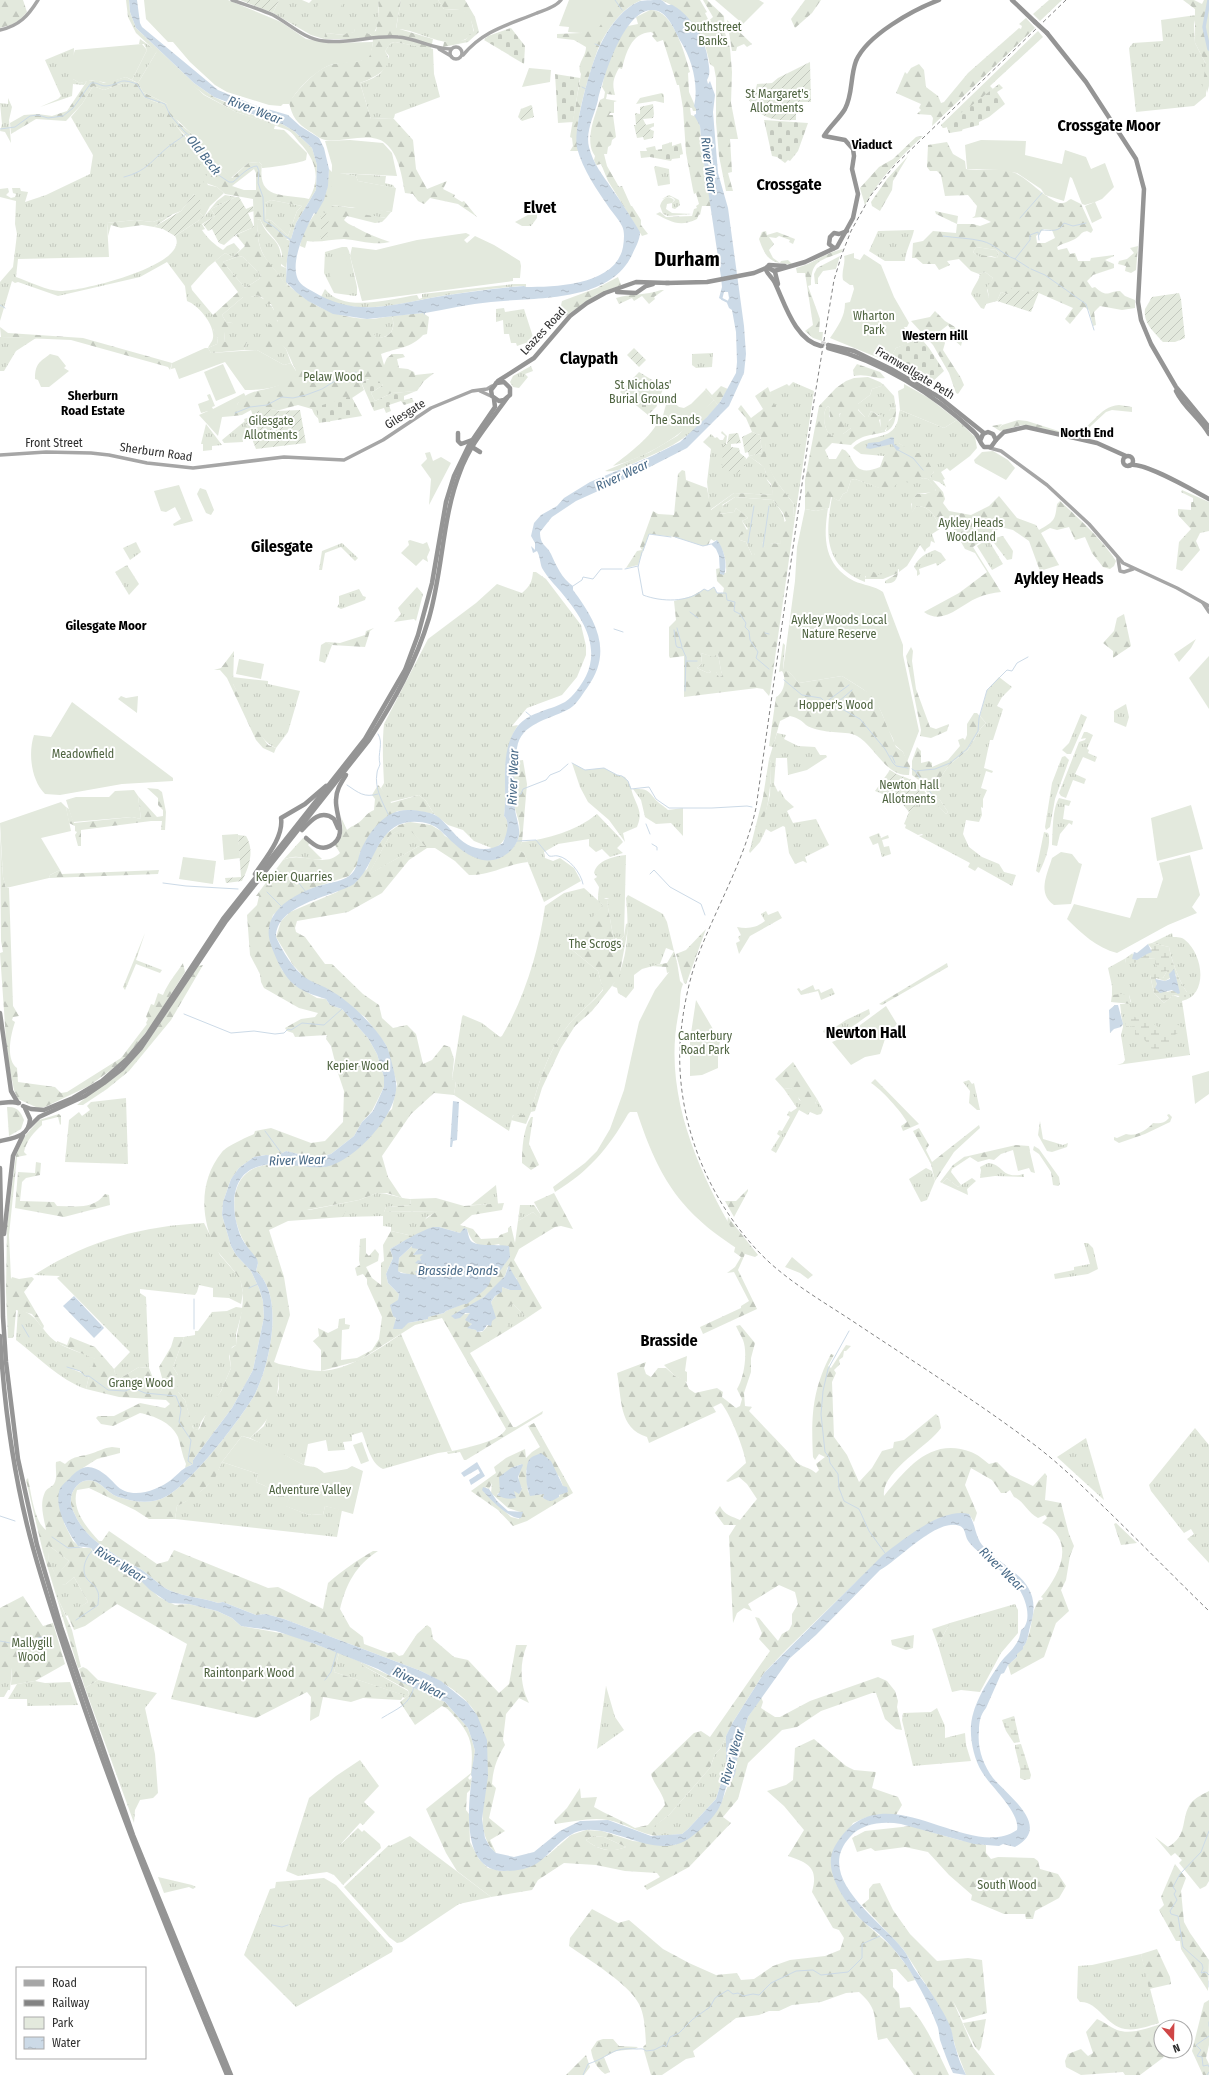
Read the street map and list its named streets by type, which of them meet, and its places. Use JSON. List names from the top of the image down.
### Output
{
  "streets": {
    "highway": ["Leazes Road", "Framwellgate Peth"],
    "main road": ["Gilesgate", "Front Street", "Sherburn Road"]
  },
  "crossings": [
    ["Leazes Road", "Gilesgate"],
    ["Gilesgate", "Sherburn Road"],
    ["Front Street", "Sherburn Road"]
  ],
  "districts": [
    "Crossgate Moor",
    "Viaduct",
    "Crossgate",
    "Elvet",
    "Durham",
    "Western Hill",
    "Claypath",
    "Sherburn Road Estate",
    "North End",
    "Gilesgate",
    "Aykley Heads",
    "Gilesgate Moor",
    "Newton Hall",
    "Brasside"
  ],
  "water": ["River Wear", "Old Beck", "Brasside Ponds"],
  "parks": [
    "Southstreet Banks",
    "St Margaret's Allotments",
    "Wharton Park",
    "Pelaw Wood",
    "St Nicholas' Burial Ground",
    "The Sands",
    "Gilesgate Allotments",
    "Aykley Heads Woodland",
    "Aykley Woods Local Nature Reserve",
    "Hopper's Wood",
    "Meadowfield",
    "Newton Hall Allotments",
    "Kepier Quarries",
    "The Scrogs",
    "Canterbury Road Park",
    "Kepier Wood",
    "Grange Wood",
    "Adventure Valley",
    "Mallygill Wood",
    "Raintonpark Wood",
    "South Wood"
  ],
  "legend": [
    "Road",
    "Railway",
    "Park",
    "Water"
  ],
  "north": "bottom"
}
